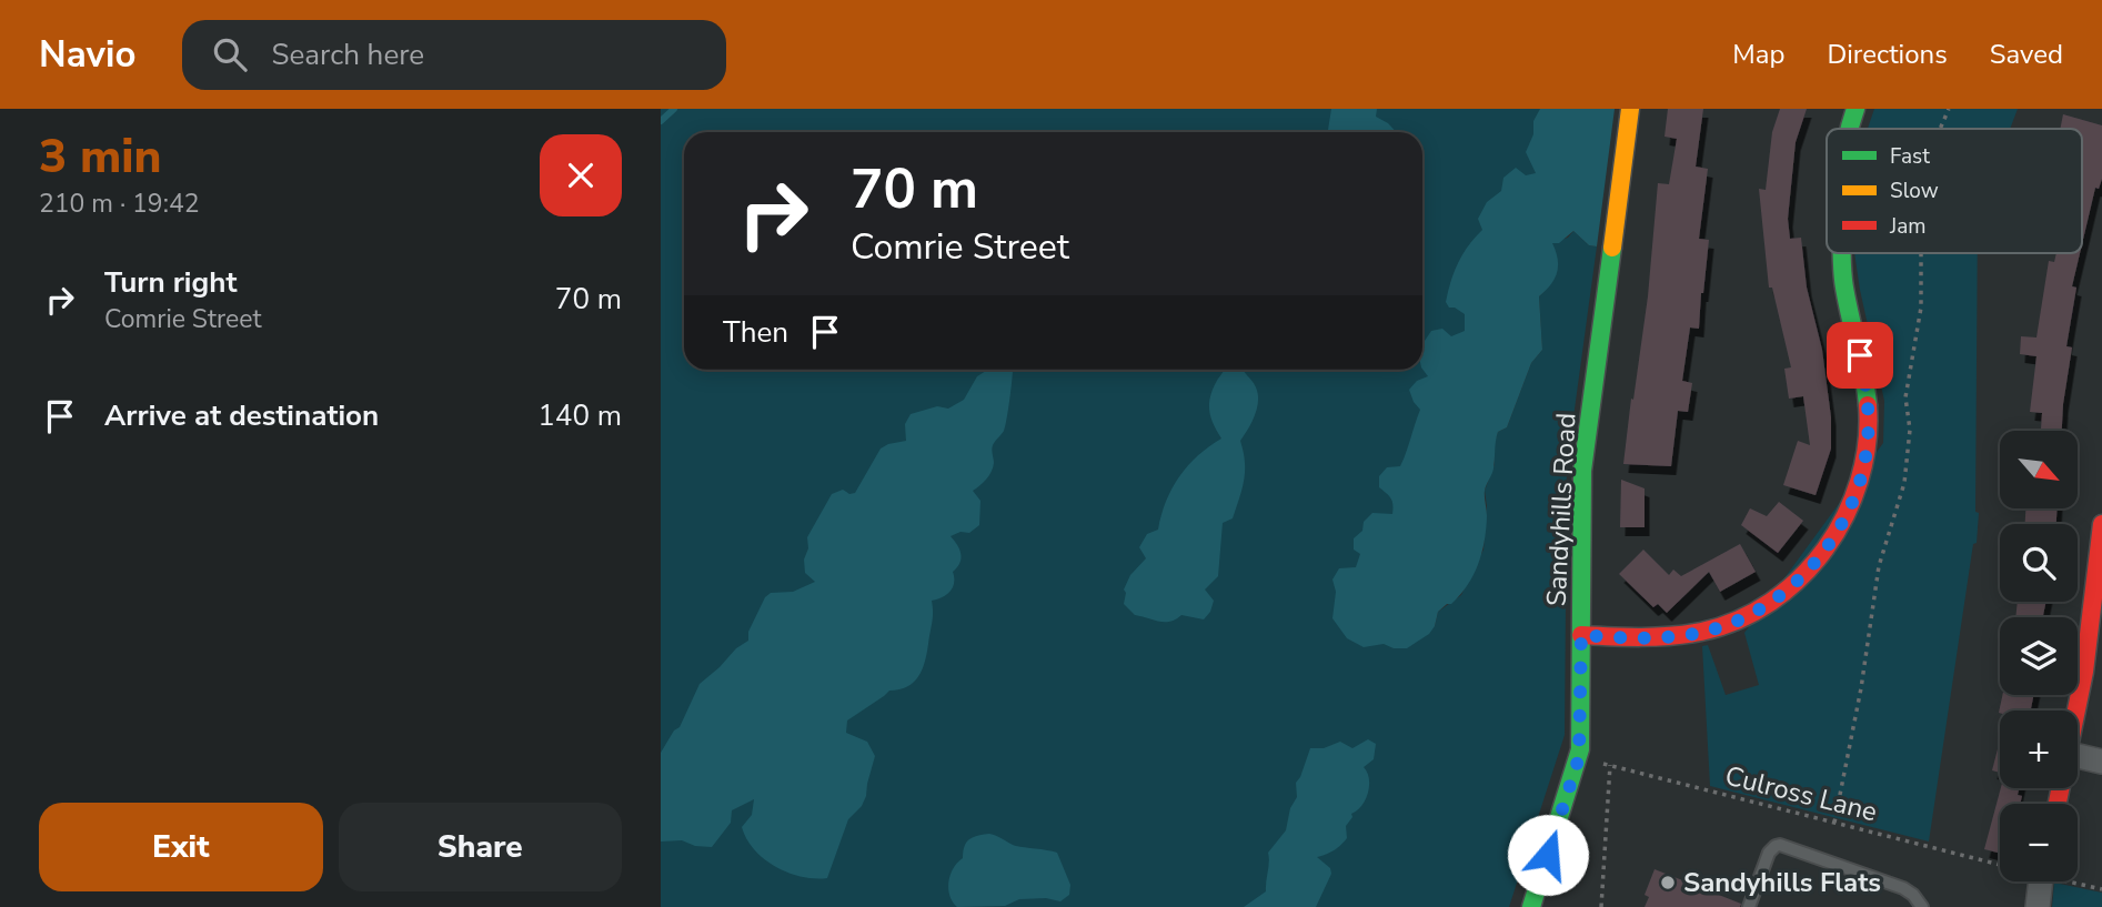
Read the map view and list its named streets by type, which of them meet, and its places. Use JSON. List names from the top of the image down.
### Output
{
  "streets": {
    "street": ["Sandyhills Road"],
    "path": ["Culross Lane"]
  },
  "crossings": [
    ["Sandyhills Road", "Culross Lane"]
  ],
  "places": ["Sandyhills Flats"],
  "legend": ["Fast", "Slow", "Jam"],
  "north": "bottom right",
  "page": {
    "header": "Navio",
    "search": "Search here",
    "nav": ["Map", "Directions", "Saved"],
    "heading": ["3 min", "210 m · 19:42"],
    "turn": ["70 m", "Comrie Street"],
    "list": [
      {
        "name": "Turn right",
        "note": "Comrie Street",
        "value": "70 m"
      },
      {
        "name": "Arrive at destination",
        "value": "140 m"
      }
    ],
    "then": "Then",
    "map_buttons": ["+", "−"],
    "buttons": ["Exit", "Share"]
  }
}
